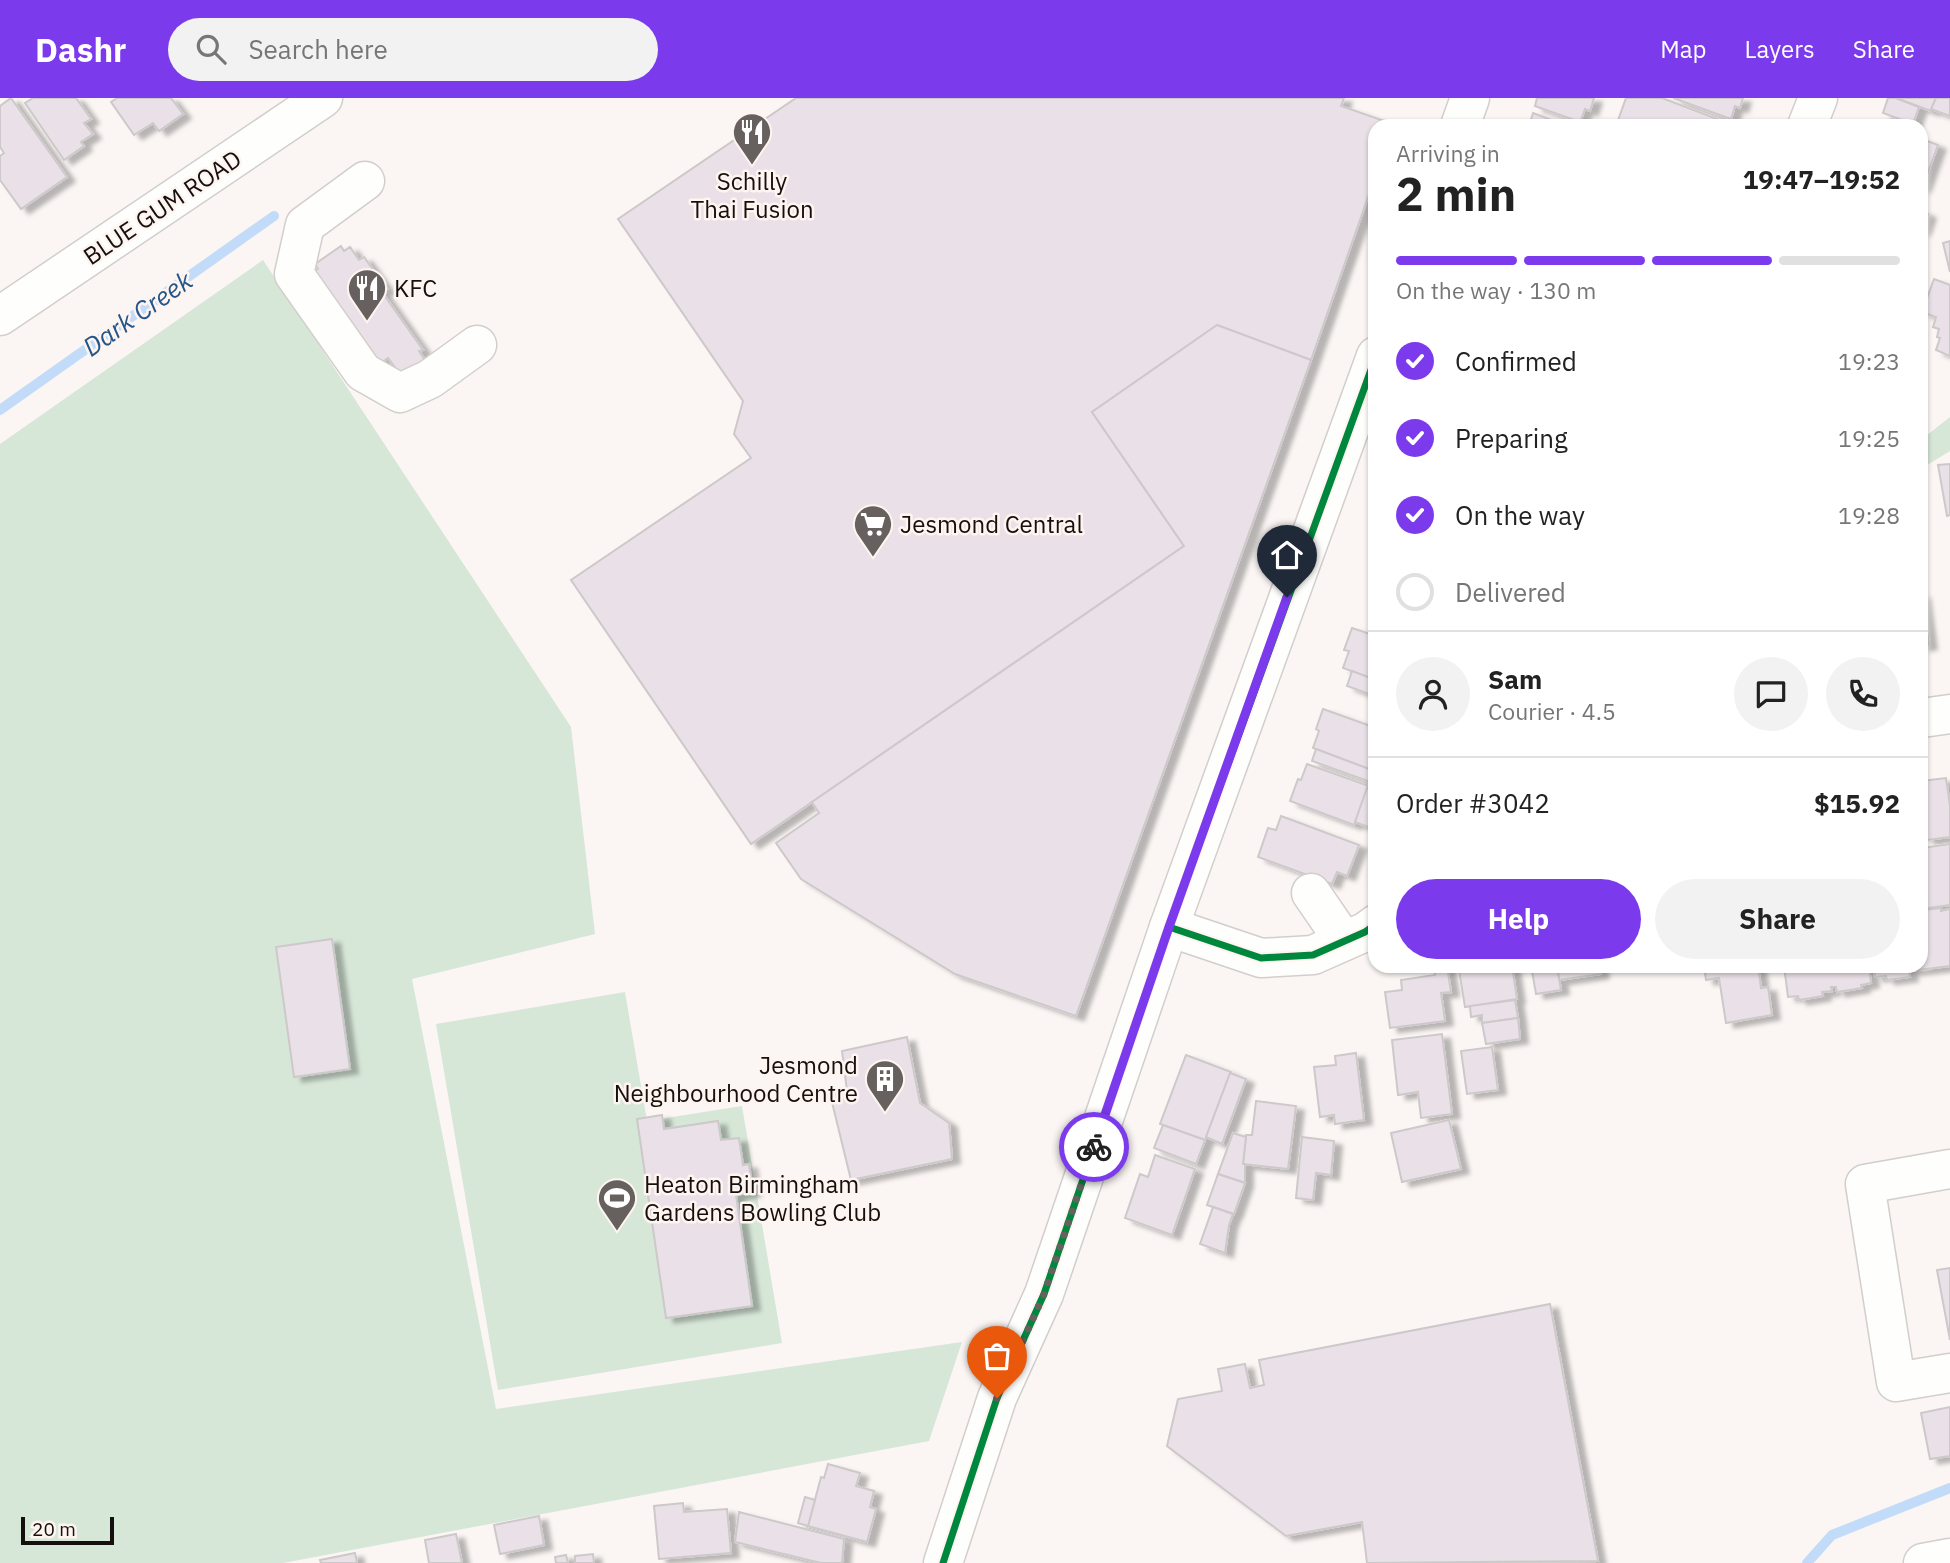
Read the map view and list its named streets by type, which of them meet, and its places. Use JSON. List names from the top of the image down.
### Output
{
  "streets": {
    "street": ["BLUE GUM ROAD"]
  },
  "water": ["Dark Creek"],
  "places": {
    "restaurant": ["Schilly Thai Fusion", "KFC"],
    "supermarket": ["Jesmond Central"],
    "building": ["Jesmond Neighbourhood Centre"],
    "sports": ["Heaton Birmingham Gardens Bowling Club"]
  },
  "scale_bar": "20 m",
  "page": {
    "header": "Dashr",
    "search": "Search here",
    "nav": ["Map", "Layers", "Share"],
    "heading": ["2 min", "Arriving in", "19:47–19:52"],
    "panel": [
      "Sam",
      "Courier · 4.5",
      "Order #3042",
      "$15.92"
    ],
    "bar": "On the way · 130 m",
    "list": [
      ["Confirmed", "19:23"],
      ["Preparing", "19:25"],
      ["On the way", "19:28"],
      "Delivered"
    ],
    "buttons": ["Help", "Share"],
    "scale": "20 m"
  }
}
